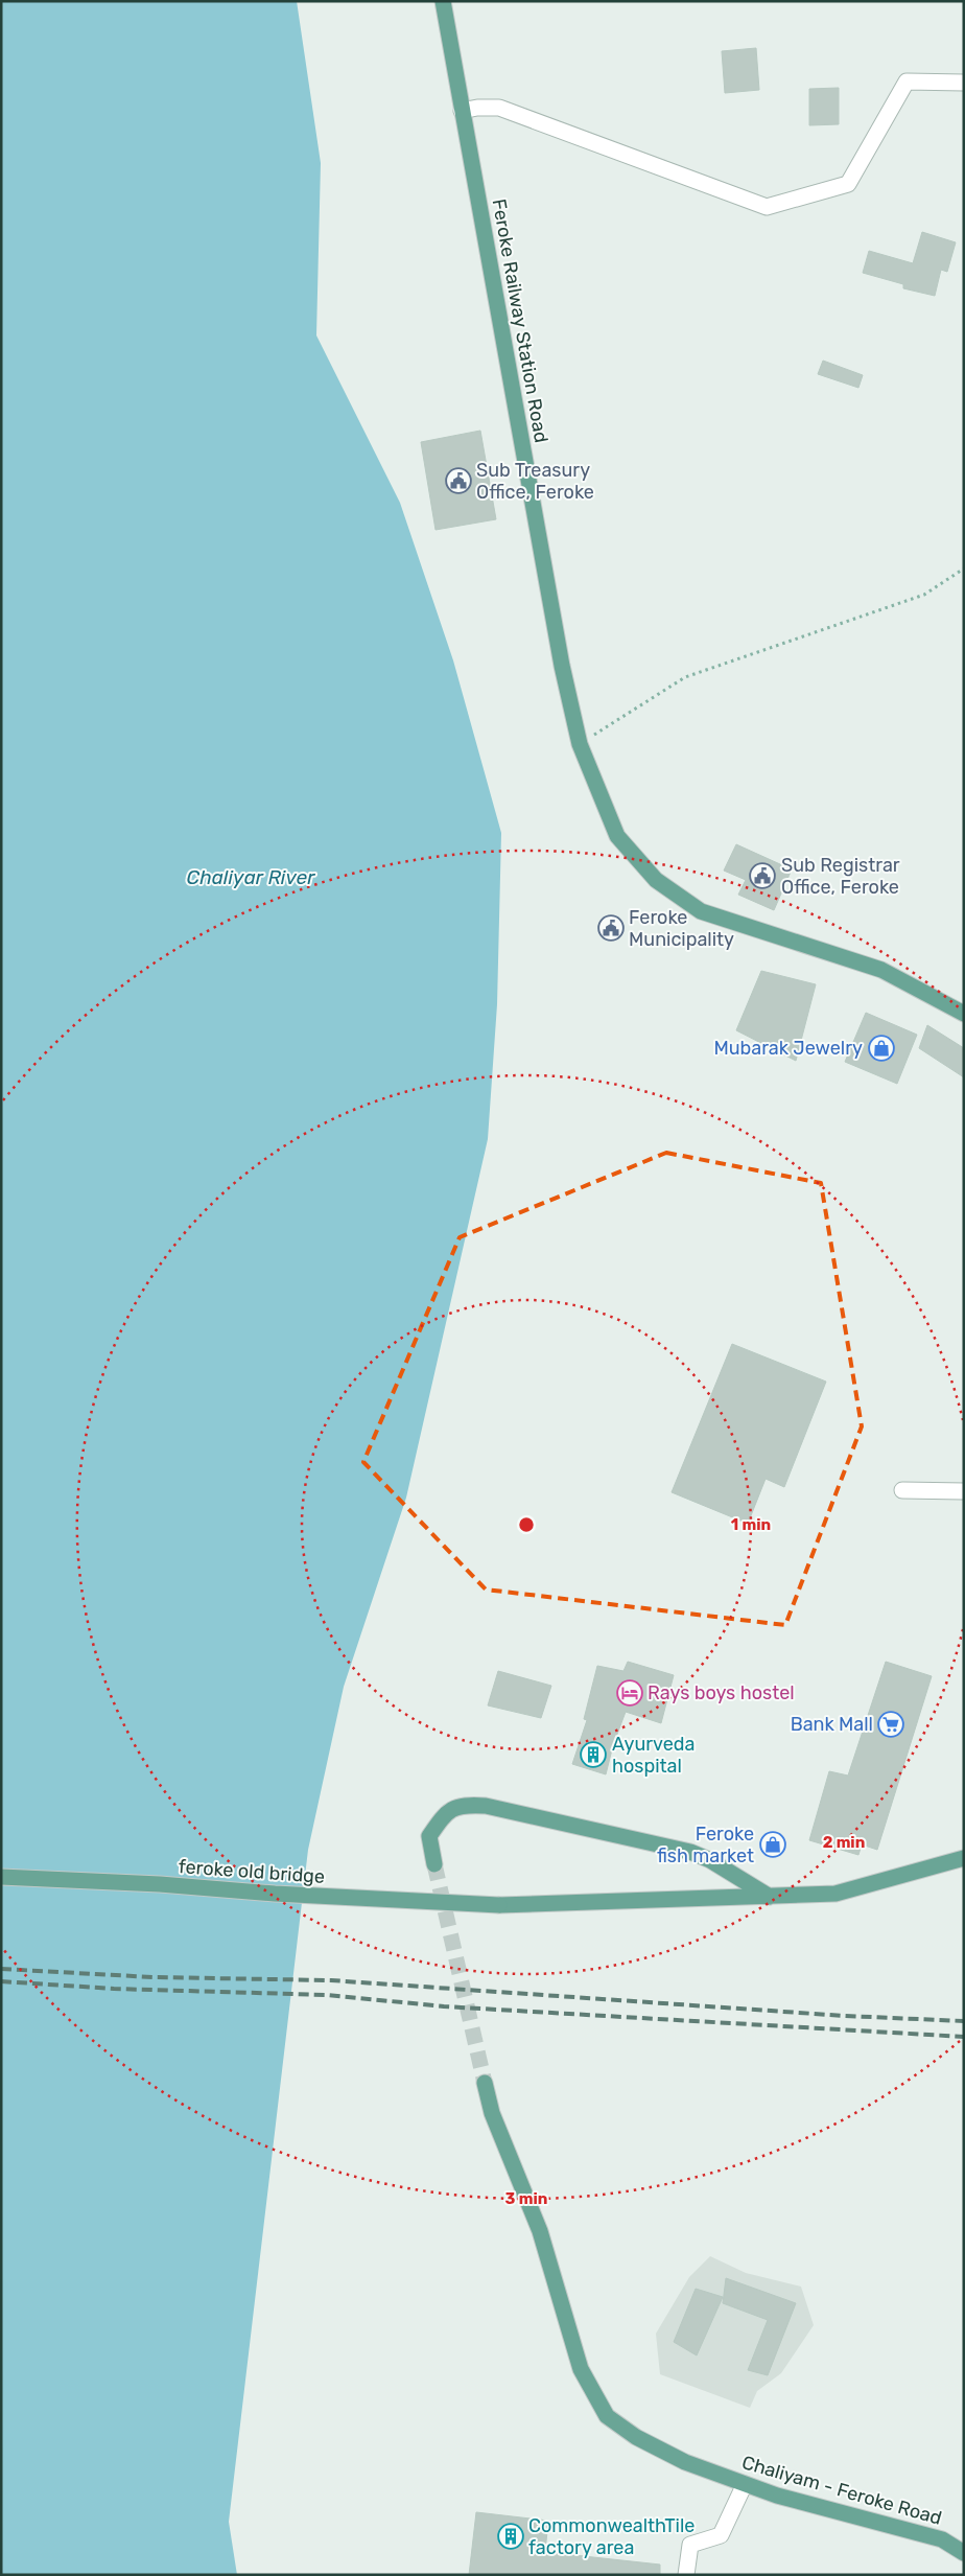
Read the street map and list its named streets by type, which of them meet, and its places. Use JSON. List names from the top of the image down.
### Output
{
  "streets": {
    "main road": ["Feroke Railway Station Road", "feroke old bridge", "Chaliyam - Feroke Road"]
  },
  "water": ["Chaliyar River"],
  "places": {
    "public building": ["Sub Treasury Office, Feroke", "Sub Registrar Office, Feroke", "Feroke Municipality"],
    "shop": ["Mubarak Jewelry", "Feroke fish market"],
    "hotel": ["Rays boys hostel"],
    "supermarket": ["Bank Mall"],
    "building": ["Ayurveda hospital", "CommonwealthTile factory area"]
  },
  "rings": ["1 min", "2 min", "3 min"]
}
